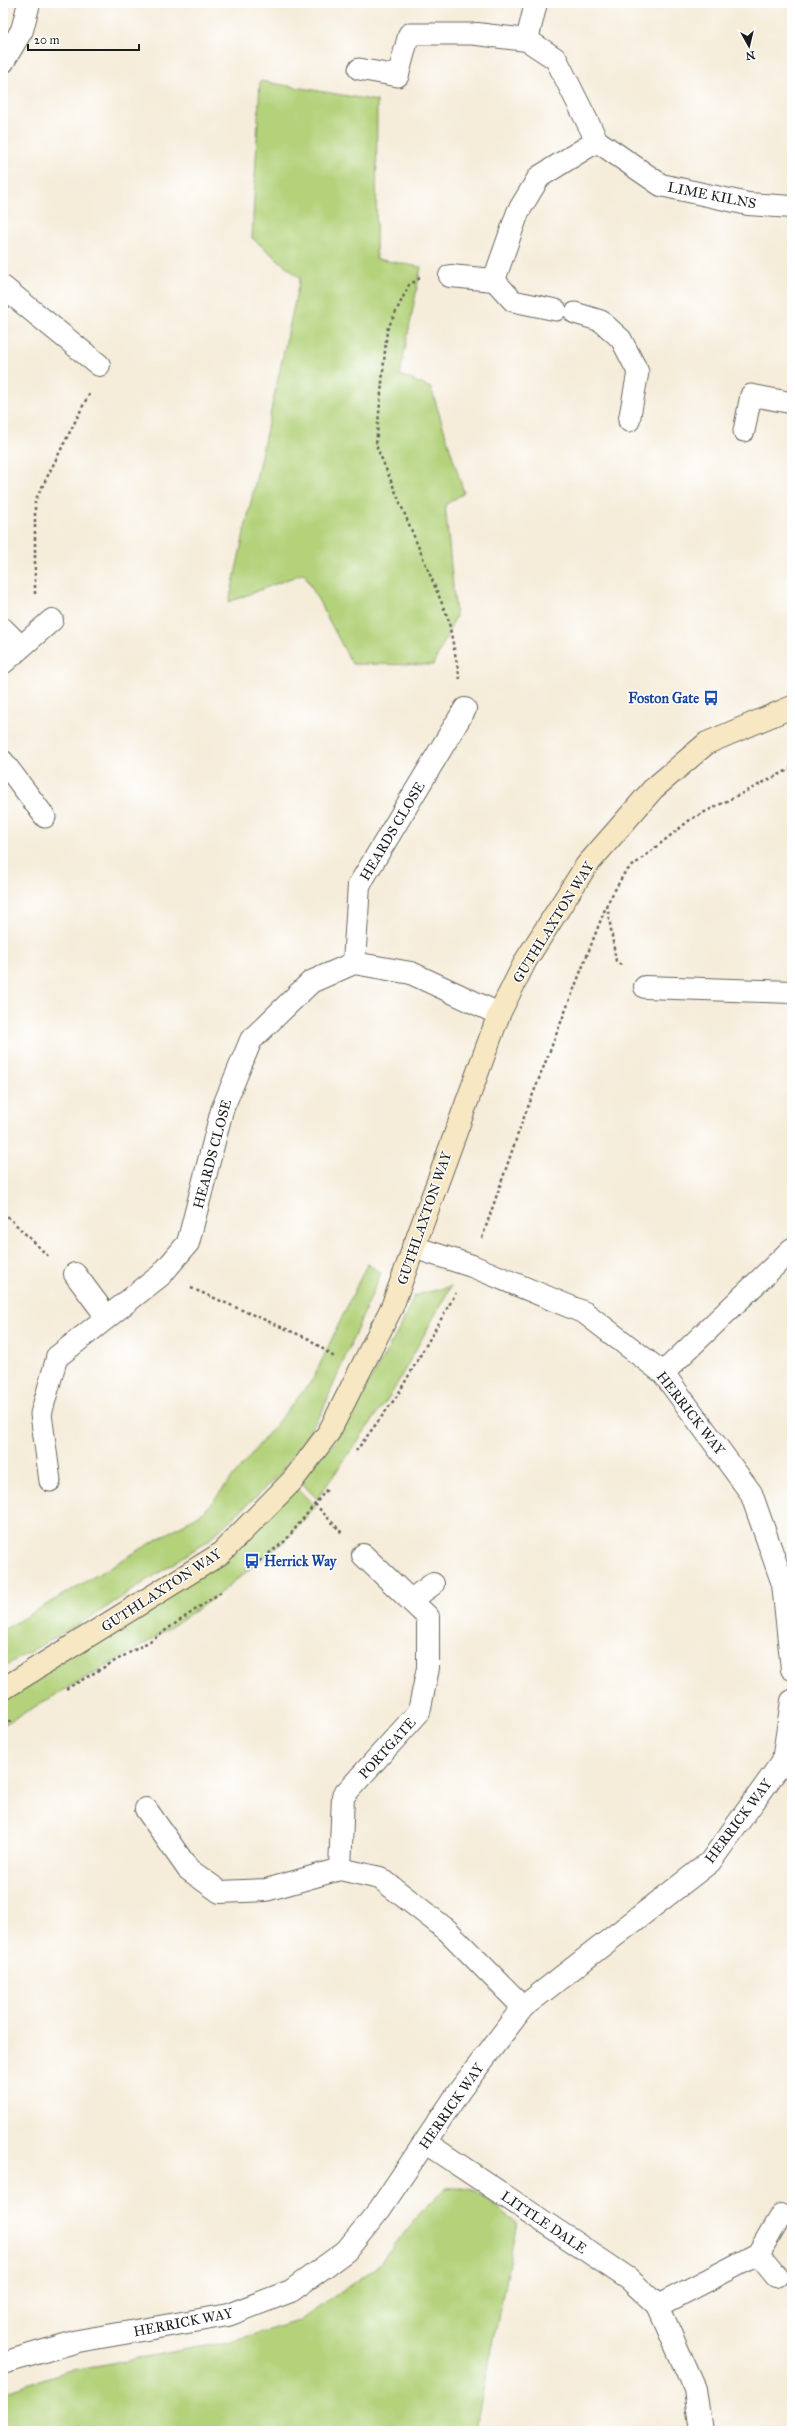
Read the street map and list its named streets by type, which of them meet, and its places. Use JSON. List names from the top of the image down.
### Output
{
  "streets": {
    "street": [
      "LIME KILNS",
      "HEARDS CLOSE",
      "GUTHLAXTON WAY",
      "HERRICK WAY",
      "PORTGATE",
      "LITTLE DALE"
    ]
  },
  "crossings": [
    ["GUTHLAXTON WAY", "HERRICK WAY"],
    ["HERRICK WAY", "LITTLE DALE"]
  ],
  "places": {
    "bus stop": ["Foston Gate", "Herrick Way"]
  },
  "scale_bar": "20 m",
  "north": "bottom"
}
